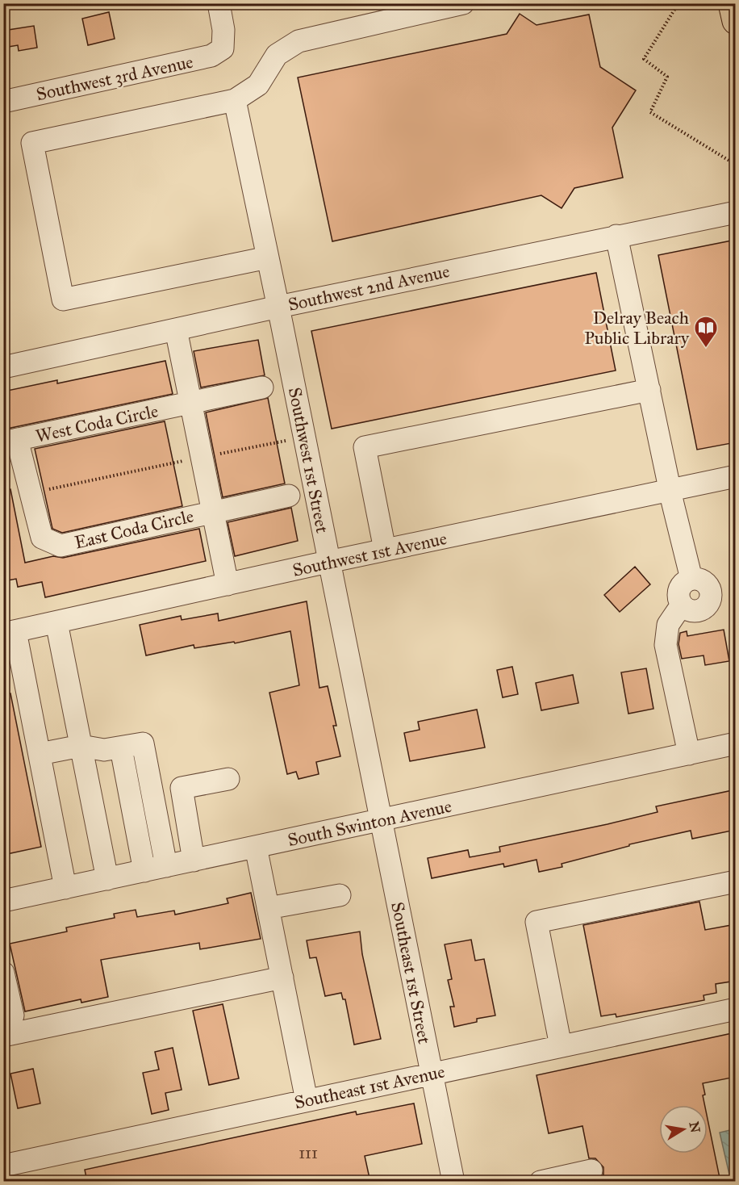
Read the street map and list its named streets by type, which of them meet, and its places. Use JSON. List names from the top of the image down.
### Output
{
  "streets": {
    "street": [
      "Southwest 3rd Avenue",
      "Southwest 2nd Avenue",
      "West Coda Circle",
      "Southwest 1st Street",
      "East Coda Circle",
      "Southwest 1st Avenue",
      "South Swinton Avenue",
      "Southeast 1st Street",
      "Southeast 1st Avenue"
    ]
  },
  "crossings": [
    ["Southwest 2nd Avenue", "Southwest 1st Street"],
    ["West Coda Circle", "East Coda Circle"],
    ["Southwest 1st Street", "Southwest 1st Avenue"],
    ["Southwest 1st Street", "South Swinton Avenue"],
    ["Southwest 1st Street", "Southeast 1st Street"],
    ["South Swinton Avenue", "Southeast 1st Street"],
    ["Southeast 1st Street", "Southeast 1st Avenue"]
  ],
  "places": {
    "library": ["Delray Beach Public Library"]
  },
  "house_numbers": ["111"],
  "north": "right"
}
